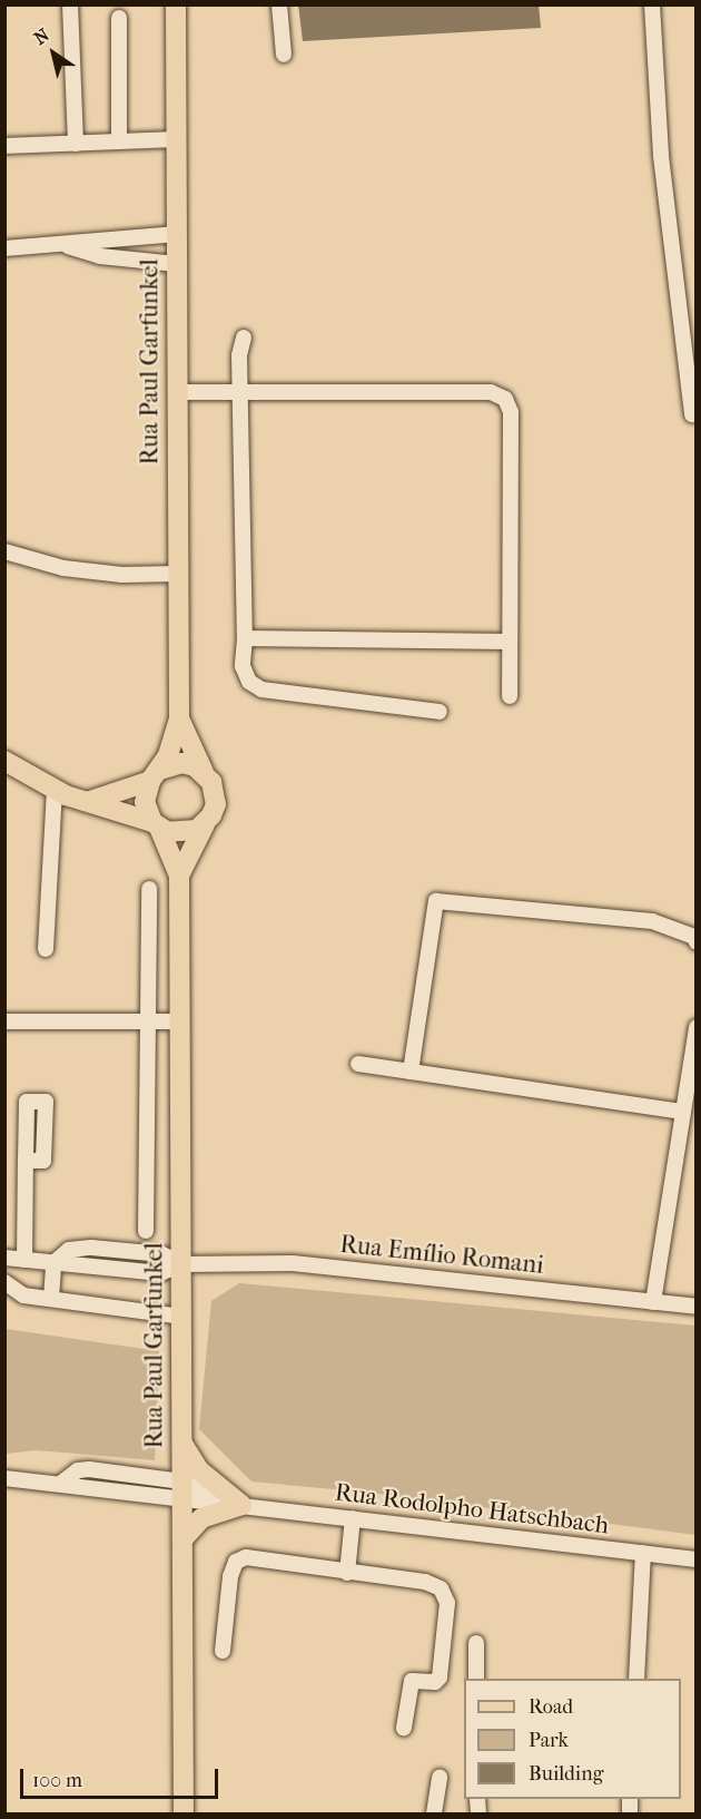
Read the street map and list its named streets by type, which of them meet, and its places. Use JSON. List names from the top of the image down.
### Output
{
  "streets": {
    "main road": ["Rua Paul Garfunkel"],
    "street": ["Rua Emílio Romani", "Rua Rodolpho Hatschbach"]
  },
  "crossings": [
    ["Rua Paul Garfunkel", "Rua Emílio Romani"],
    ["Rua Paul Garfunkel", "Rua Rodolpho Hatschbach"]
  ],
  "legend": ["Road", "Park", "Building"],
  "scale_bar": "100 m",
  "north": "top left"
}
